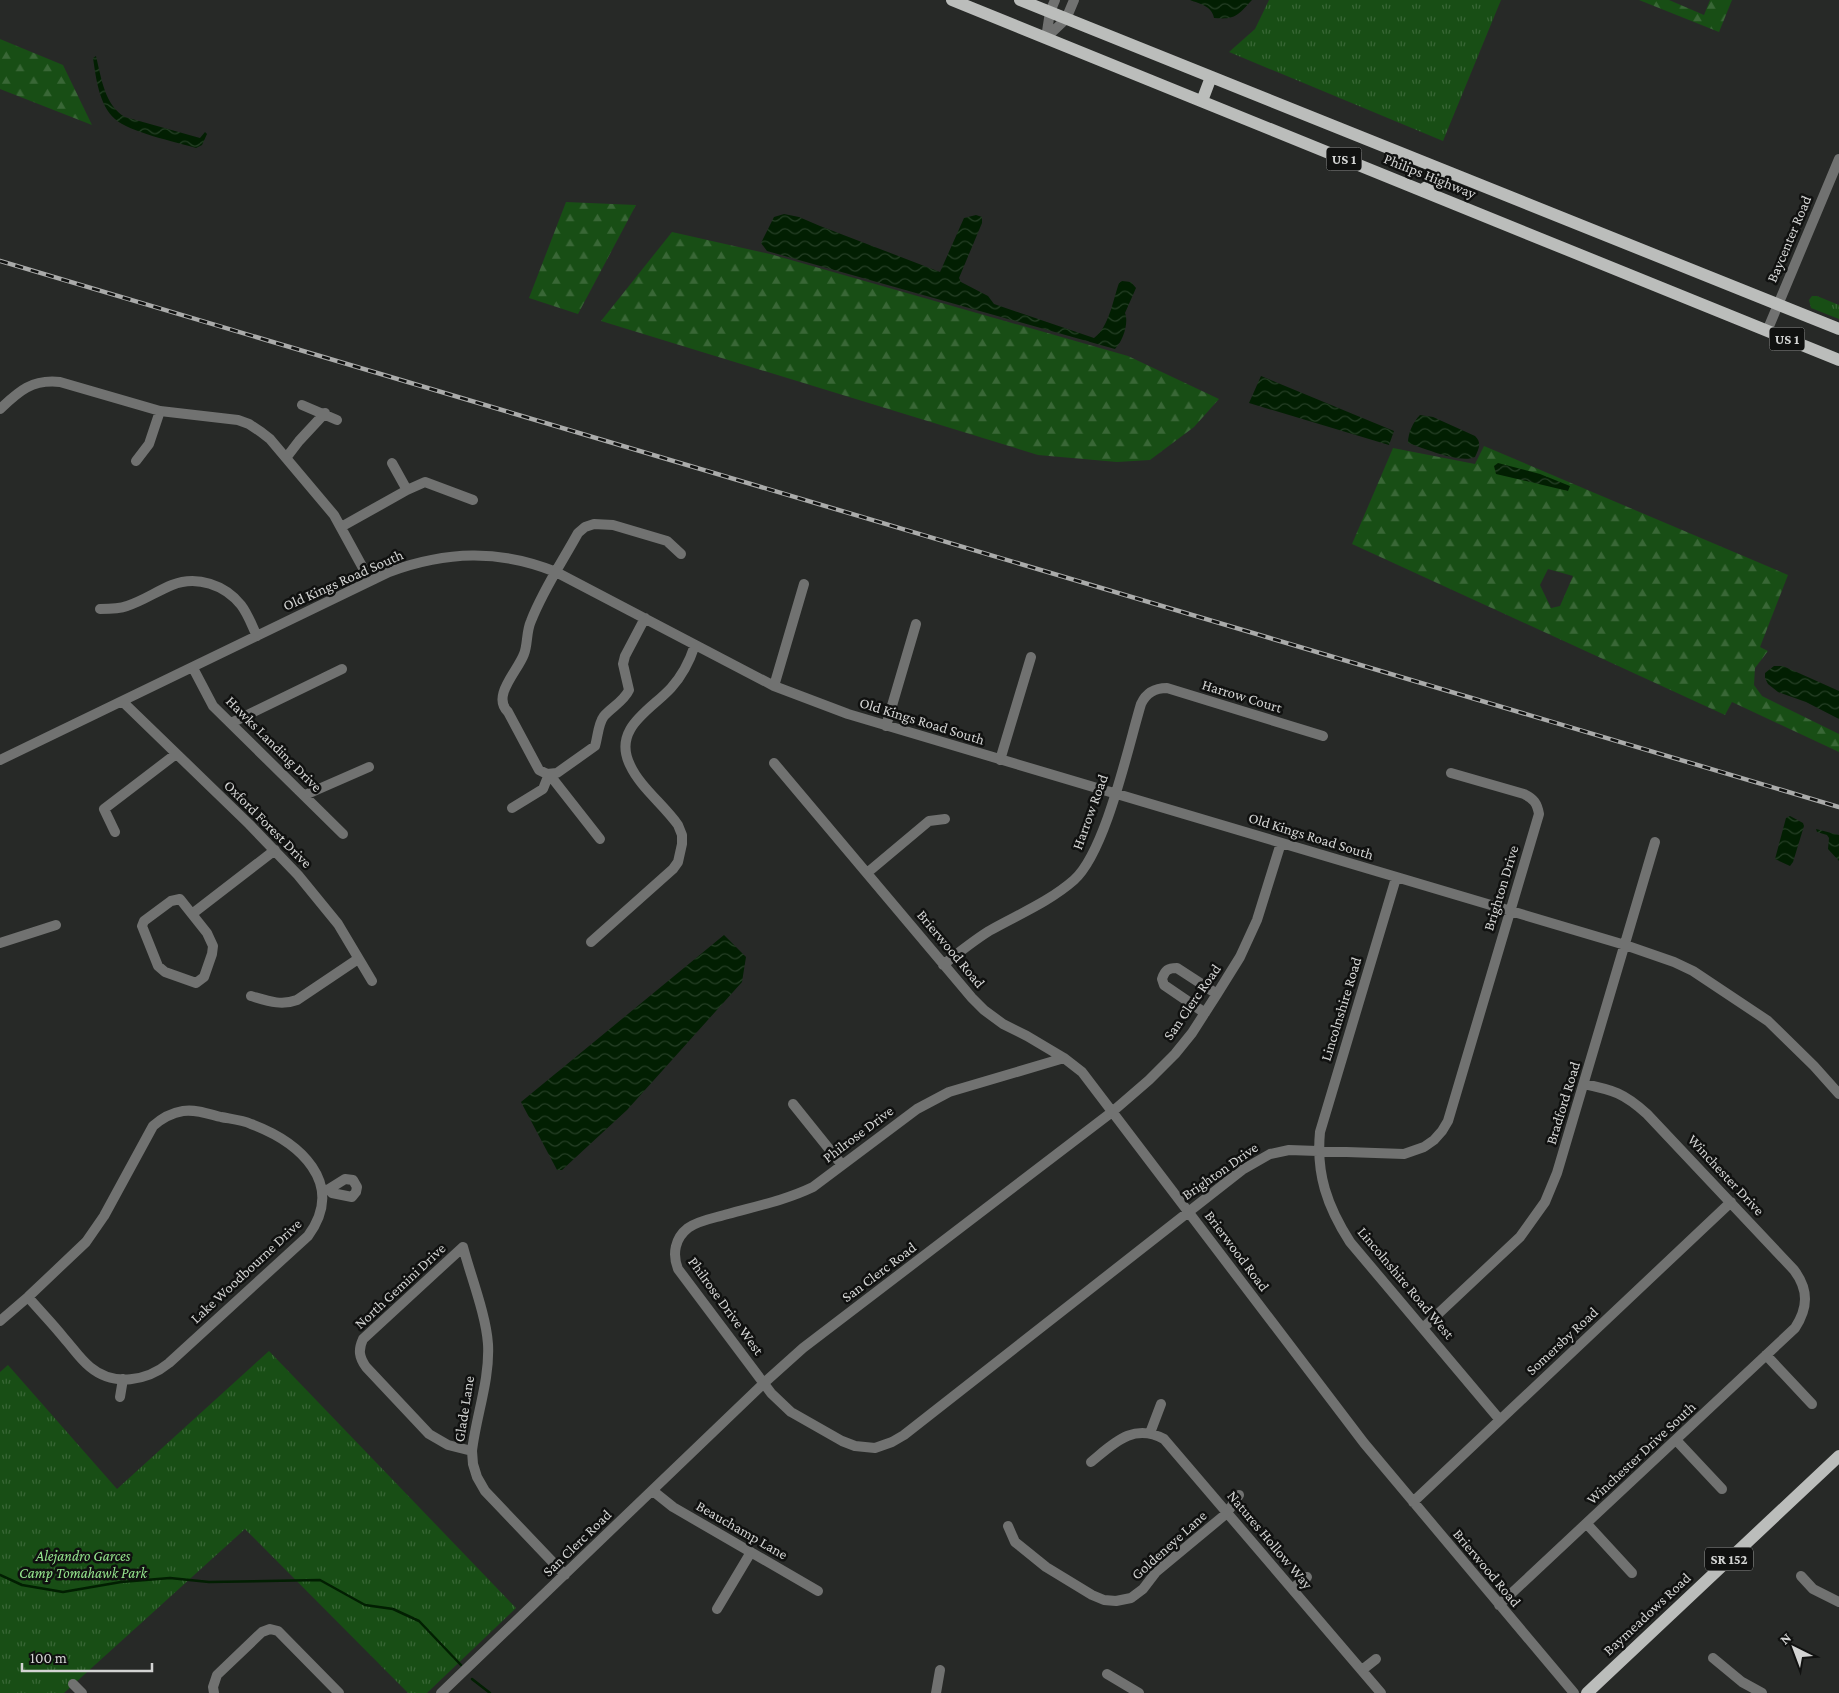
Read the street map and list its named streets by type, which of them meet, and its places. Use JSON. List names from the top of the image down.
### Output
{
  "streets": {
    "main road": [
      "US 1",
      "Philips Highway",
      "SR 152",
      "Baymeadows Road"
    ],
    "street": [
      "Baycenter Road",
      "Old Kings Road South",
      "Harrow Court",
      "Hawks Landing Drive",
      "Harrow Road",
      "Oxford Forest Drive",
      "Brighton Drive",
      "Brierwood Road",
      "San Clerc Road",
      "Lincolnshire Road",
      "Bradford Road",
      "Philrose Drive",
      "Winchester Drive",
      "Lake Woodbourne Drive",
      "Lincolnshire Road West",
      "North Gemini Drive",
      "Philrose Drive West",
      "Somersby Road",
      "Glade Lane",
      "Winchester Drive South",
      "Beauchamp Lane",
      "Natures Hollow Way",
      "Goldeneye Lane"
    ]
  },
  "crossings": [
    ["Philips Highway", "Baycenter Road"],
    ["Old Kings Road South", "Hawks Landing Drive"],
    ["Old Kings Road South", "Harrow Road"],
    ["Old Kings Road South", "Oxford Forest Drive"],
    ["Old Kings Road South", "Brighton Drive"],
    ["Old Kings Road South", "San Clerc Road"],
    ["Old Kings Road South", "Lincolnshire Road"],
    ["Old Kings Road South", "Bradford Road"],
    ["Harrow Court", "Harrow Road"],
    ["Harrow Road", "Brierwood Road"],
    ["Brighton Drive", "Brierwood Road"],
    ["Brighton Drive", "San Clerc Road"],
    ["Brighton Drive", "Lincolnshire Road"],
    ["Brighton Drive", "Lincolnshire Road West"],
    ["Brighton Drive", "Philrose Drive West"],
    ["Brierwood Road", "San Clerc Road"],
    ["Brierwood Road", "Philrose Drive"],
    ["Brierwood Road", "Somersby Road"],
    ["Brierwood Road", "Winchester Drive South"],
    ["San Clerc Road", "Philrose Drive West"],
    ["San Clerc Road", "Glade Lane"],
    ["San Clerc Road", "Beauchamp Lane"],
    ["Lincolnshire Road", "Lincolnshire Road West"],
    ["Bradford Road", "Winchester Drive"],
    ["Bradford Road", "Lincolnshire Road West"],
    ["Philrose Drive", "Philrose Drive West"],
    ["Winchester Drive", "Somersby Road"],
    ["Winchester Drive", "Winchester Drive South"],
    ["Lincolnshire Road West", "Somersby Road"],
    ["North Gemini Drive", "Glade Lane"],
    ["Natures Hollow Way", "Goldeneye Lane"]
  ],
  "parks": ["Alejandro Garces Camp Tomahawk Park"],
  "scale_bar": "100 m",
  "north": "top left"
}
